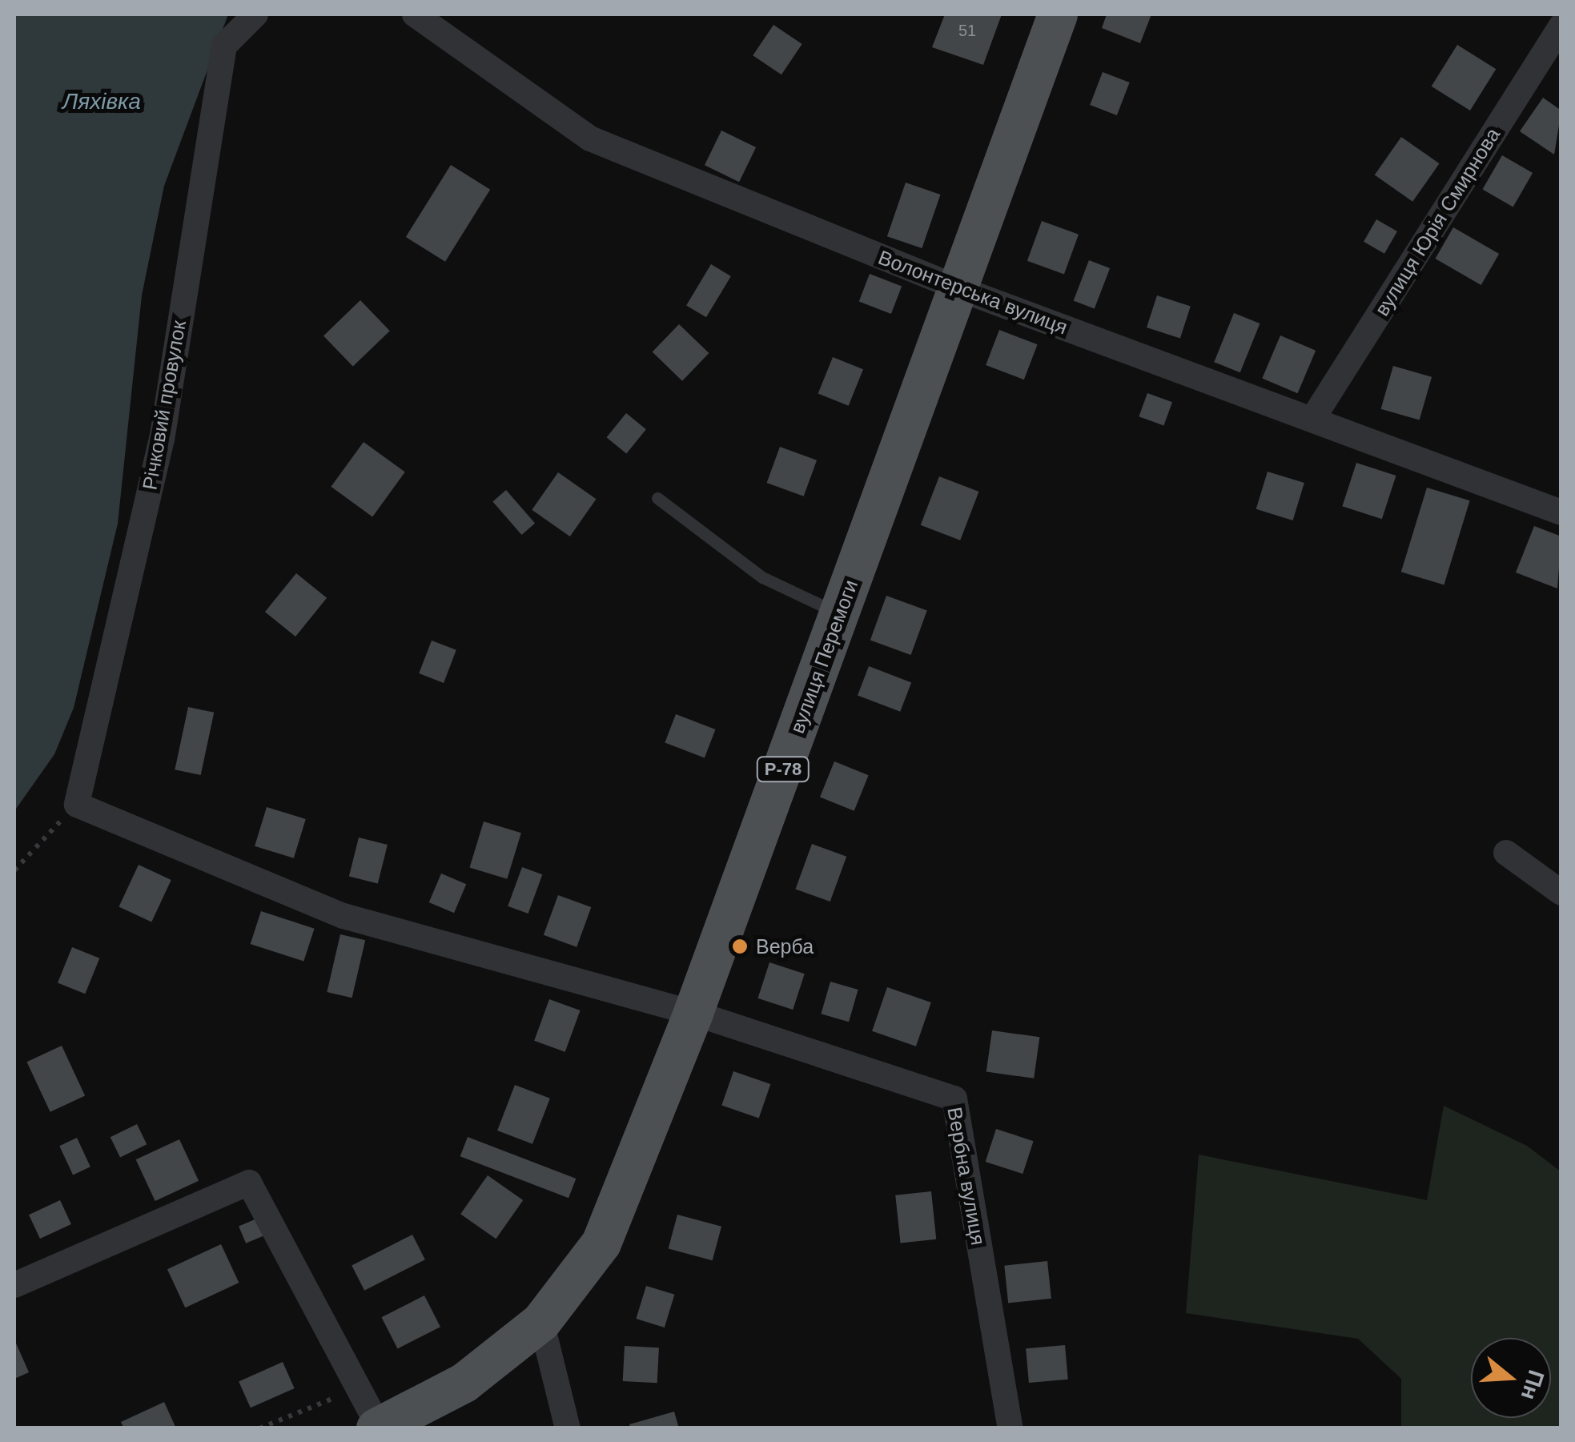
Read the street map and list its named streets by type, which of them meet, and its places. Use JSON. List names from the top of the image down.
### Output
{
  "streets": {
    "main road": ["вулиця Перемоги", "Р-78"],
    "street": [
      "вулиця Юрія Смирнова",
      "Волонтерська вулиця",
      "Річковий провулок",
      "Вербна вулиця"
    ]
  },
  "crossings": [
    ["вулиця Юрія Смирнова", "Волонтерська вулиця"],
    ["Волонтерська вулиця", "вулиця Перемоги"],
    ["вулиця Перемоги", "Вербна вулиця"]
  ],
  "water": ["Ляхівка"],
  "places": ["Верба"],
  "house_numbers": ["51"],
  "north": "right"
}
